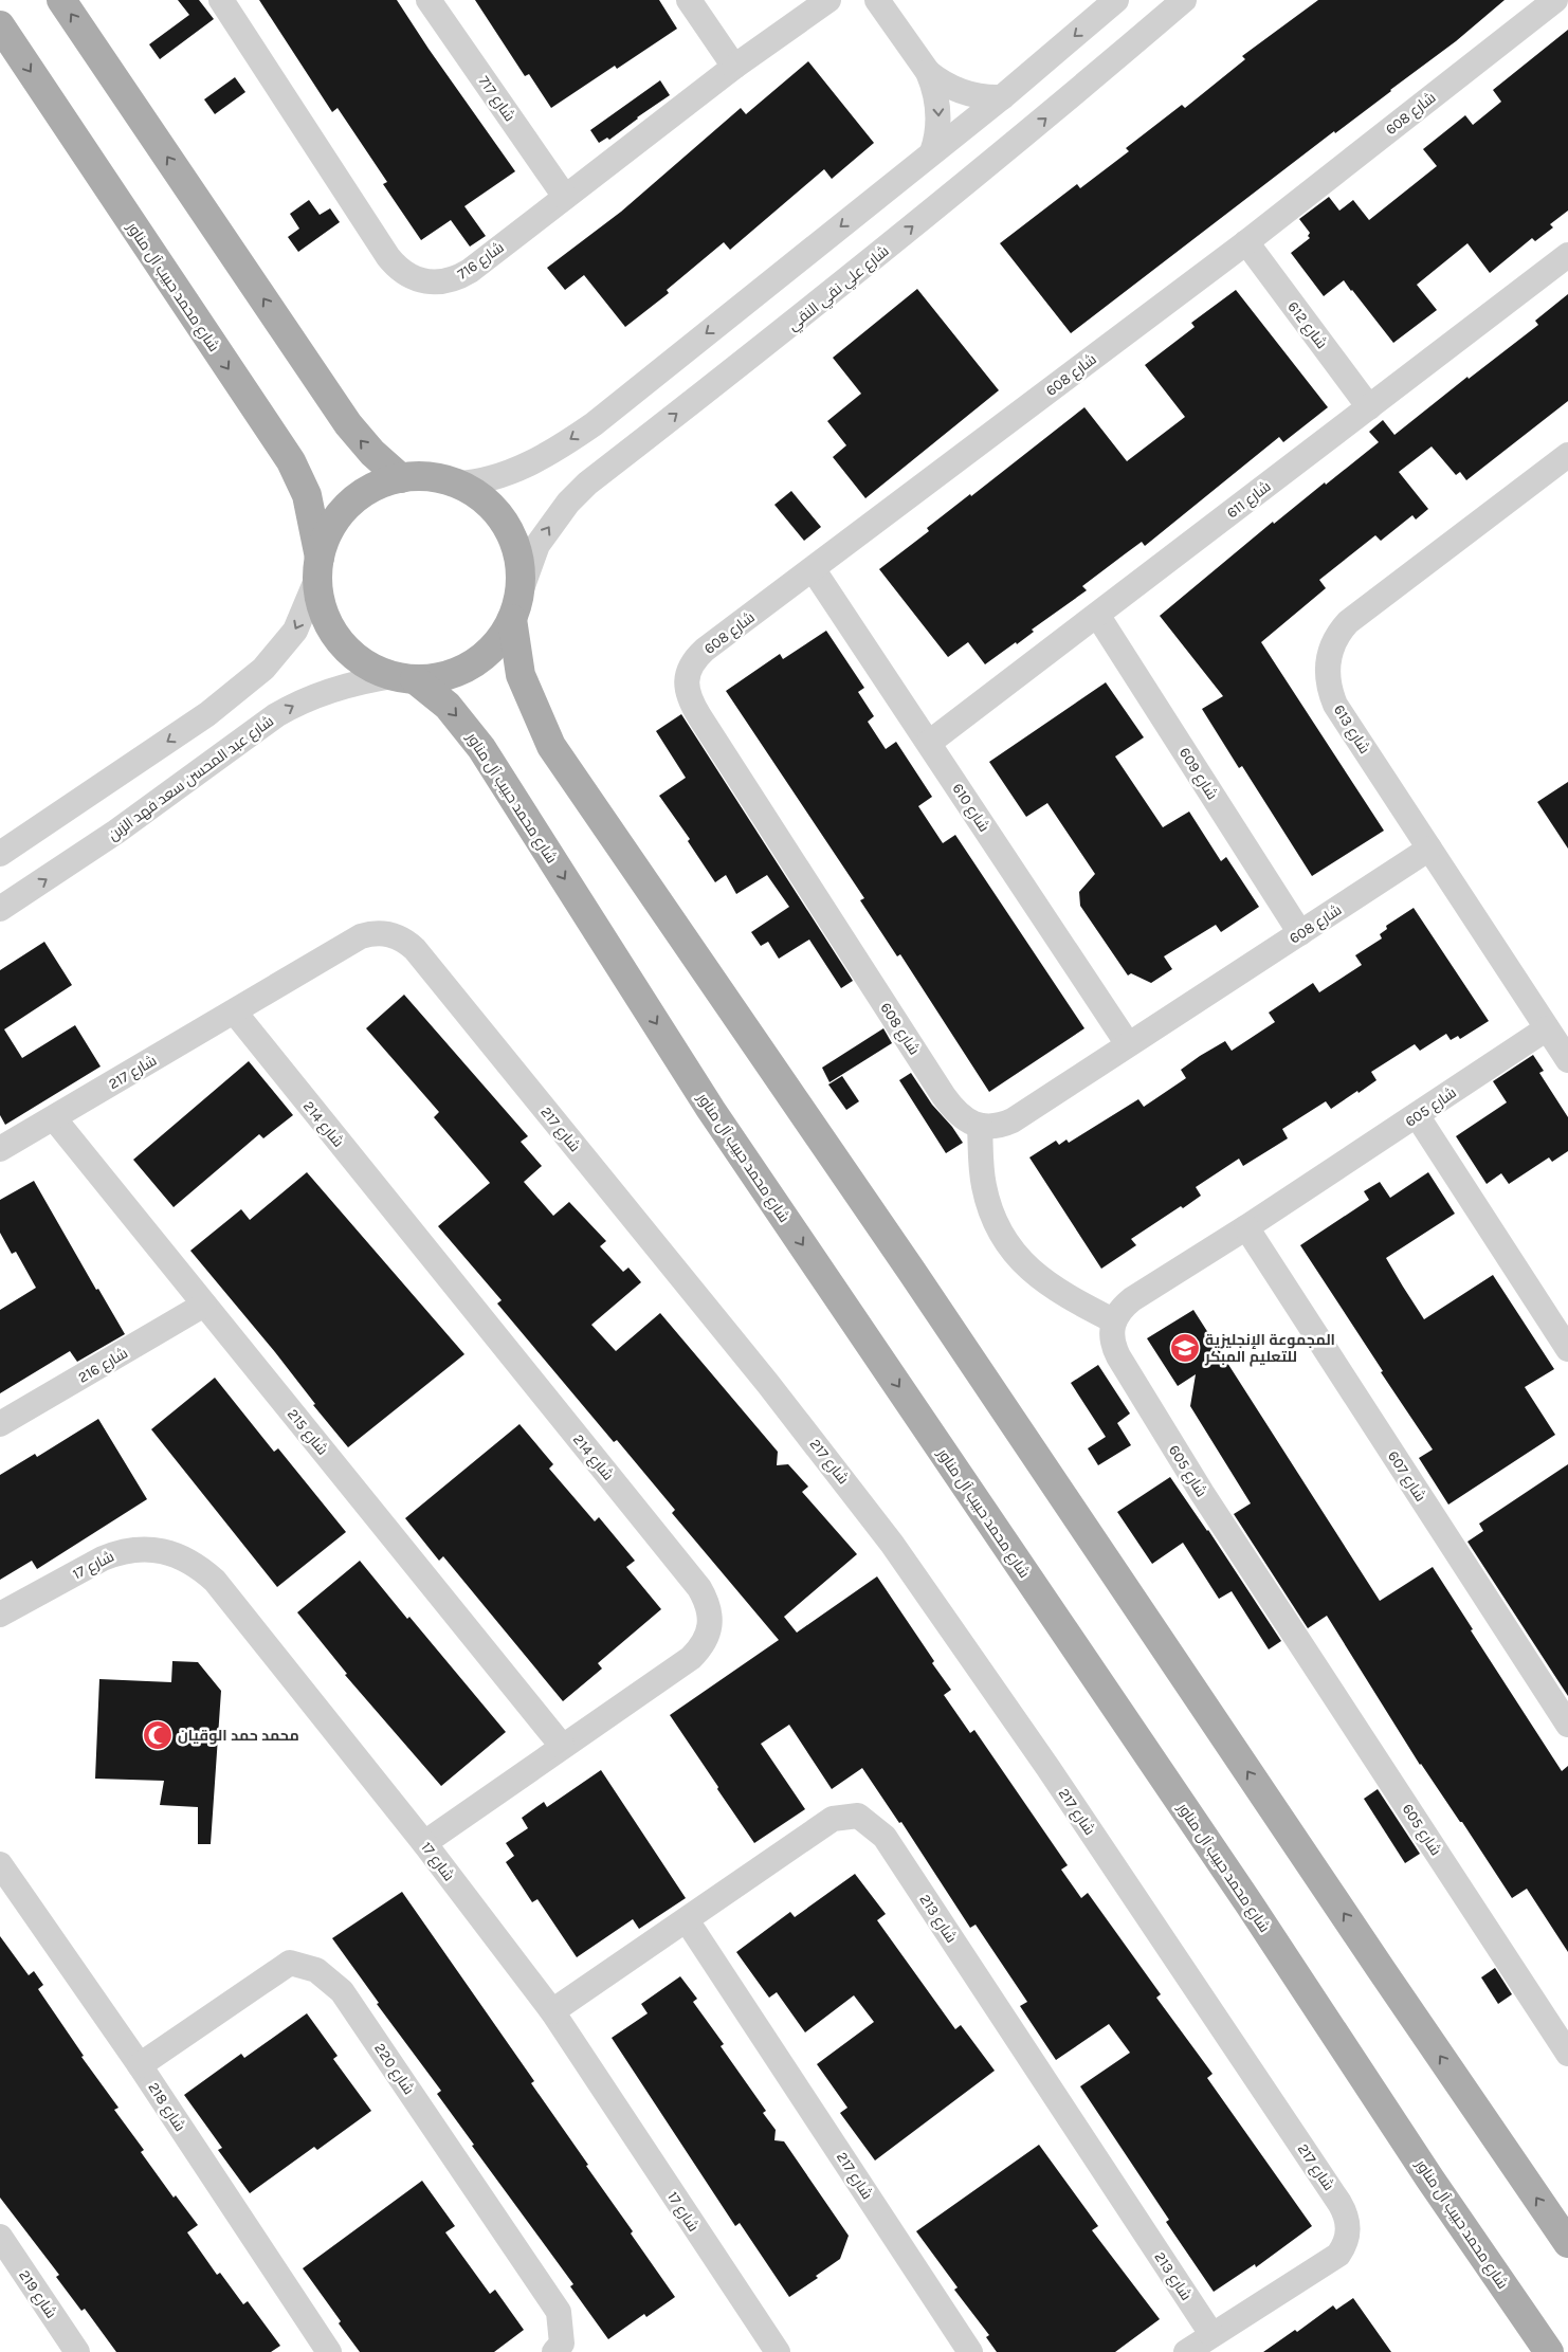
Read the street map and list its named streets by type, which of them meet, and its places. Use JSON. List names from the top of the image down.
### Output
{
  "streets": {
    "main road": ["شارع محمد حبيب آل مناور"],
    "street": [
      "شارع 717",
      "شارع 608",
      "شارع 716",
      "شارع علي نقي النقي",
      "شارع 612",
      "شارع 611",
      "شارع 613",
      "شارع 609",
      "شارع عبد المحسن سعد فهد الزبن",
      "شارع 610",
      "شارع 217",
      "شارع 605",
      "شارع 214",
      "شارع 216",
      "شارع 215",
      "شارع 607",
      "شارع 17",
      "شارع 213",
      "شارع 220",
      "شارع 218",
      "شارع 219"
    ]
  },
  "crossings": [
    ["شارع 717", "شارع 716"],
    ["شارع 608", "شارع 612"],
    ["شارع 608", "شارع 613"],
    ["شارع 608", "شارع 609"],
    ["شارع 608", "شارع 610"],
    ["شارع محمد حبيب آل مناور", "شارع عبد المحسن سعد فهد الزبن"],
    ["شارع 612", "شارع 611"],
    ["شارع 611", "شارع 609"],
    ["شارع 611", "شارع 610"],
    ["شارع 613", "شارع 605"],
    ["شارع 217", "شارع 214"],
    ["شارع 217", "شارع 215"],
    ["شارع 217", "شارع 213"],
    ["شارع 605", "شارع 607"],
    ["شارع 214", "شارع 215"],
    ["شارع 214", "شارع 17"],
    ["شارع 216", "شارع 215"],
    ["شارع 17", "شارع 213"],
    ["شارع 220", "شارع 218"]
  ],
  "places": {
    "school or university": ["المجموعة الإنجليزية للتعليم المبكر"],
    "mosque": ["محمد حمد الوقيان"]
  }
}
